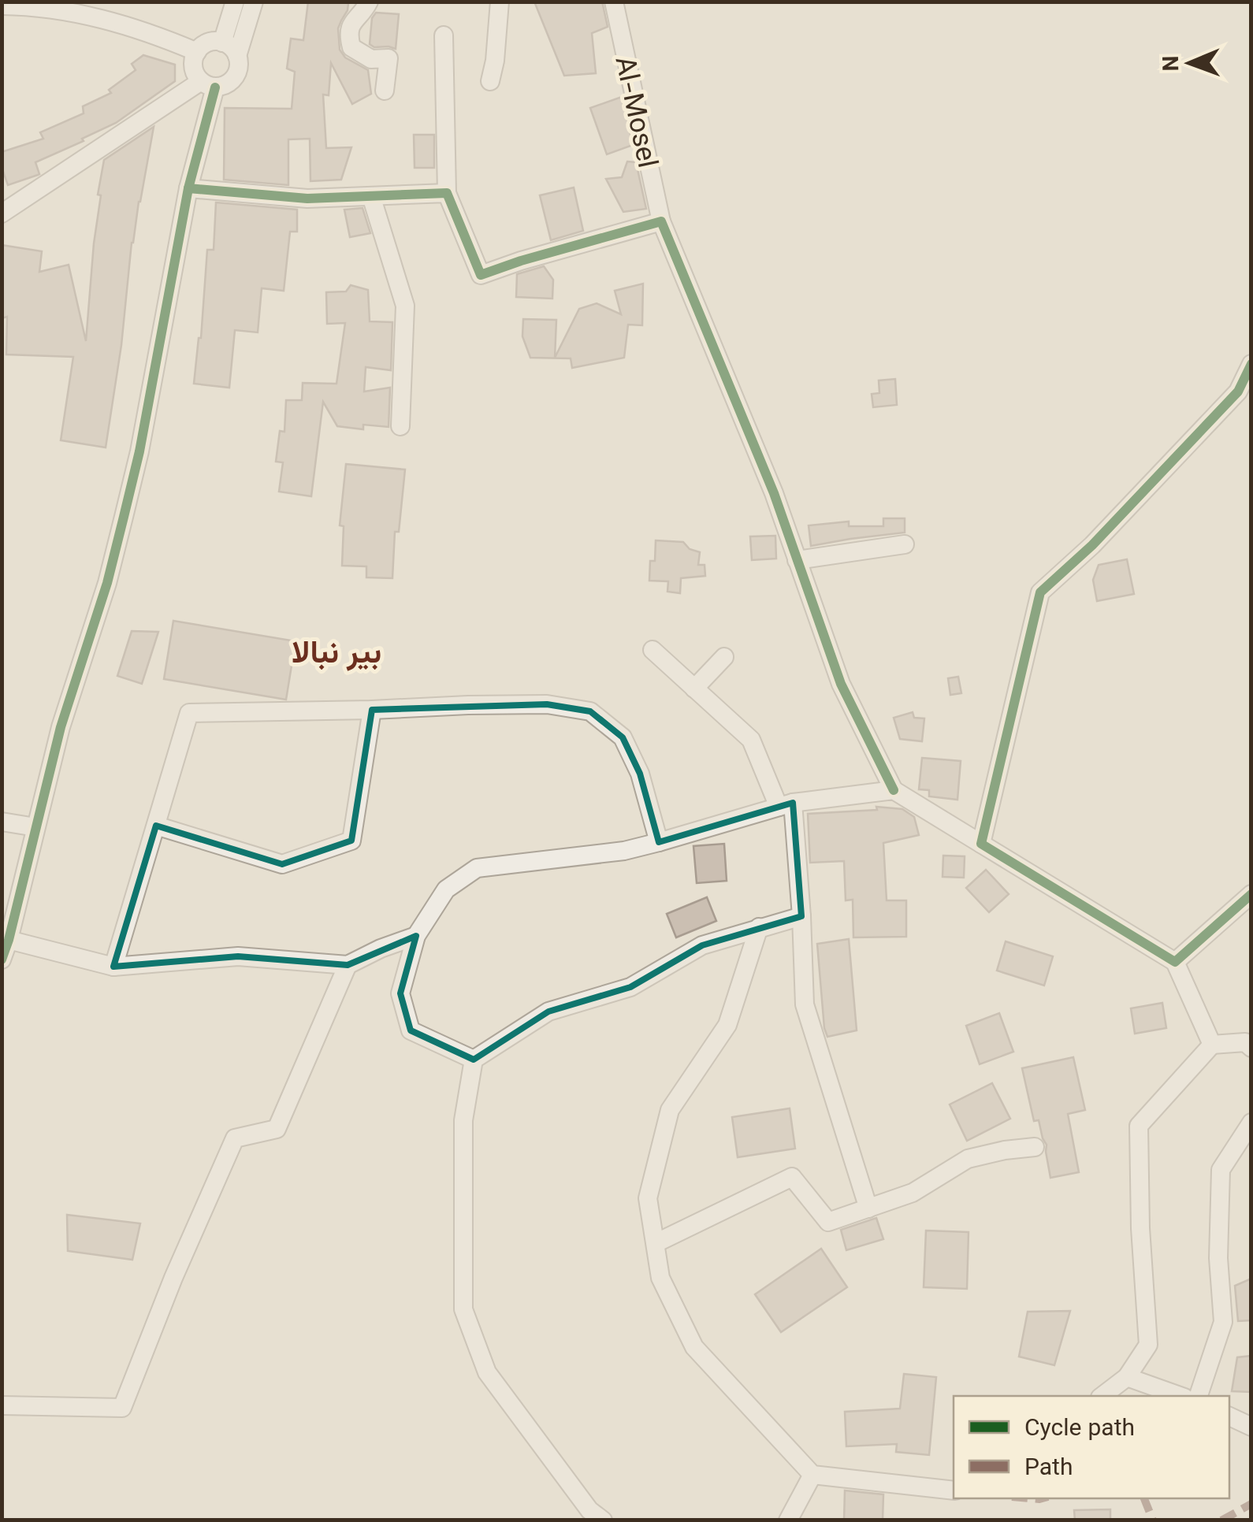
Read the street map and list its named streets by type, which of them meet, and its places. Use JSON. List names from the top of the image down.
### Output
{
  "streets": {
    "street": ["Al-Mosel"]
  },
  "districts": ["بير نبالا"],
  "legend": ["Cycle path", "Path"],
  "north": "left"
}
